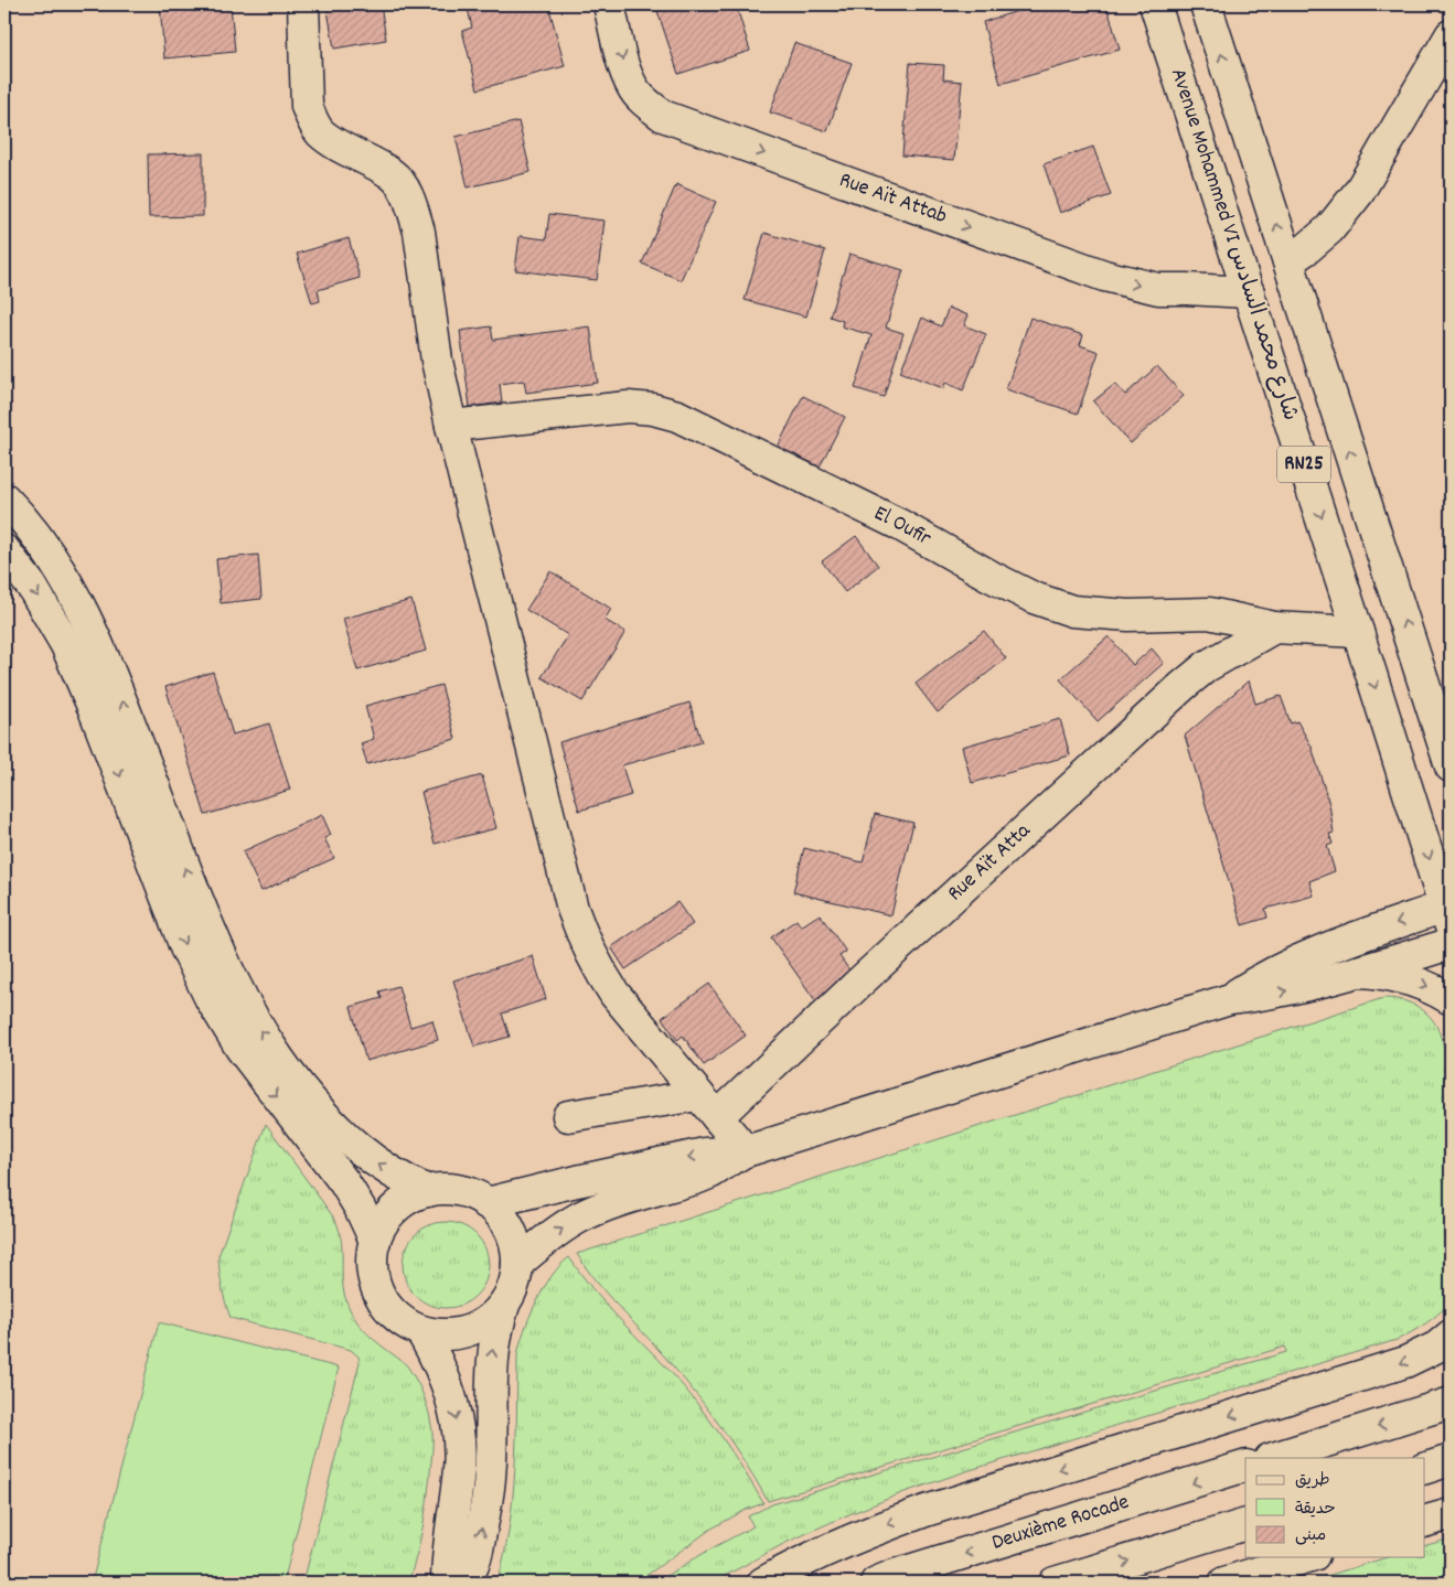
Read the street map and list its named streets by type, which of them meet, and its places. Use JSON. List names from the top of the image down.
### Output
{
  "streets": {
    "main road": [
      "Rue Aït Attab",
      "Avenue Mohammed VI شارع محمد السادس",
      "RN25",
      "El Oufir",
      "Rue Aït Atta",
      "Deuxième Rocade"
    ]
  },
  "crossings": [
    ["Rue Aït Attab", "Avenue Mohammed VI شارع محمد السادس"],
    ["Avenue Mohammed VI شارع محمد السادس", "El Oufir"],
    ["El Oufir", "Rue Aït Atta"]
  ],
  "one_way": ["Rue Aït Attab"],
  "legend": ["طريق", "حديقة", "مبنى"]
}
